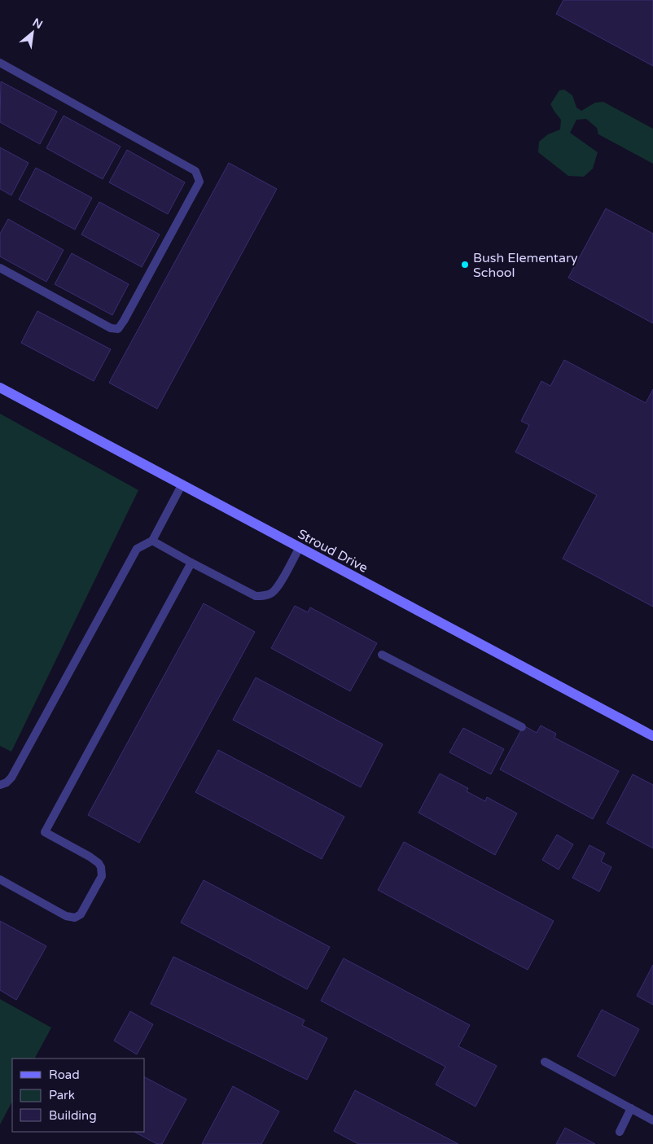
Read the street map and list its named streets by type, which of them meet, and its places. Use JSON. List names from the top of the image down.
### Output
{
  "streets": {
    "street": ["Stroud Drive"]
  },
  "places": ["Bush Elementary School"],
  "legend": ["Road", "Park", "Building"],
  "north": "top right"
}
